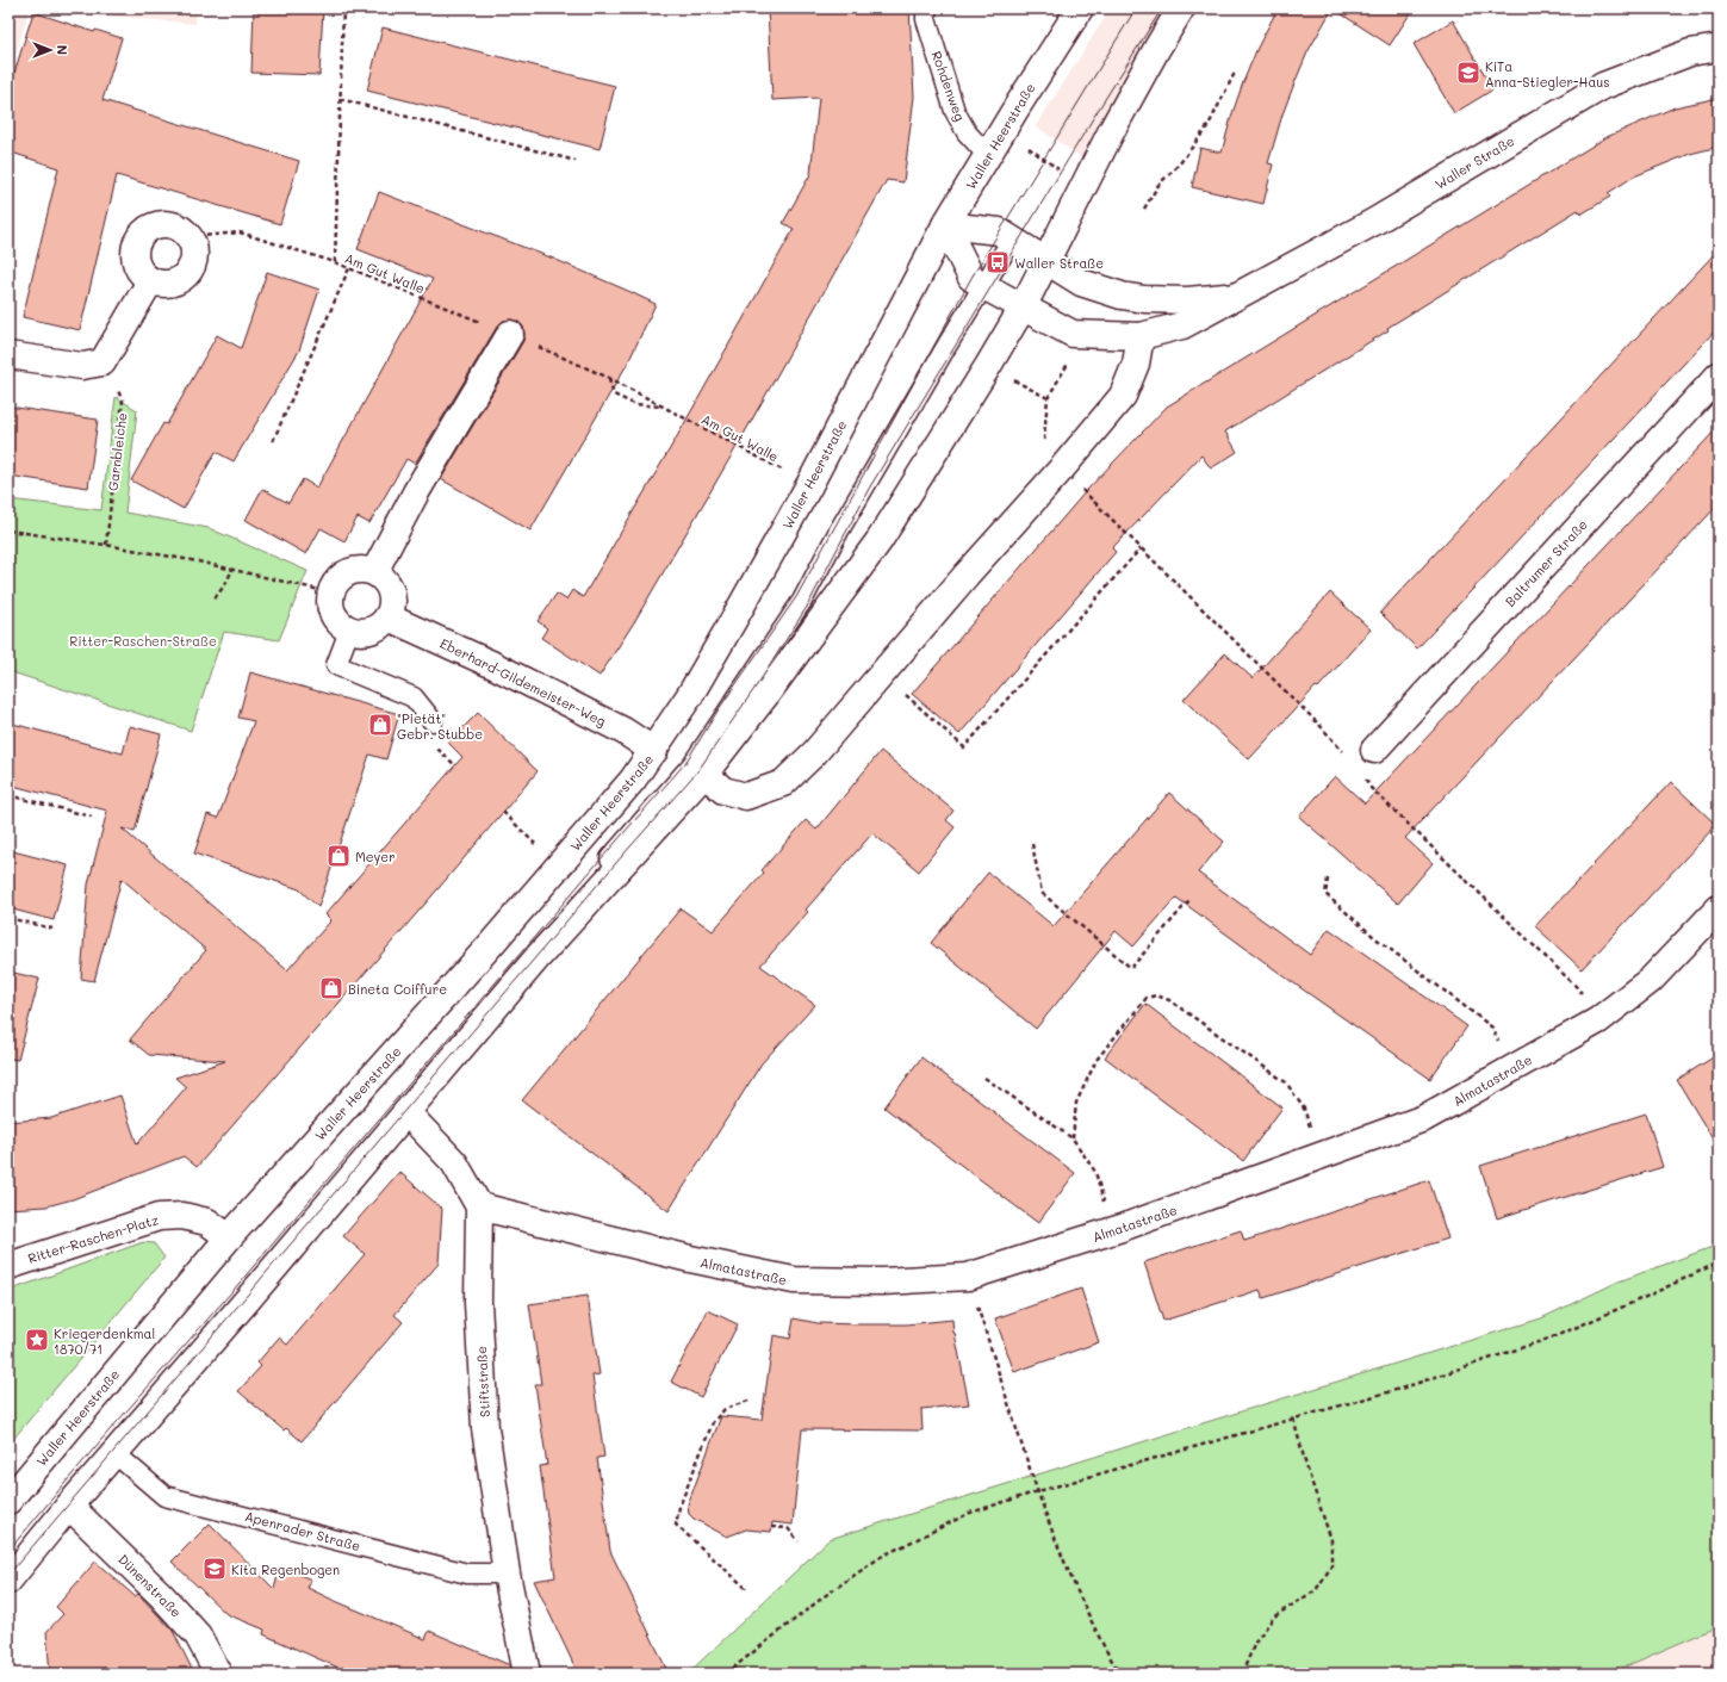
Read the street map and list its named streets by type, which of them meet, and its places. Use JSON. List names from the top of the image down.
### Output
{
  "streets": {
    "street": [
      "Waller Heerstraße",
      "Waller Straße",
      "Baltrumer Straße",
      "Eberhard-Gildemeister-Weg",
      "Almatastraße",
      "Ritter-Raschen-Platz",
      "Stiftstraße",
      "Dünenstraße"
    ],
    "lane": ["Rohdenweg", "Apenrader Straße"],
    "path": ["Am Gut Walle", "Garnbleiche"]
  },
  "crossings": [
    ["Rohdenweg", "Waller Heerstraße"],
    ["Waller Heerstraße", "Waller Straße"],
    ["Waller Heerstraße", "Am Gut Walle"],
    ["Waller Heerstraße", "Eberhard-Gildemeister-Weg"],
    ["Waller Heerstraße", "Ritter-Raschen-Platz"],
    ["Almatastraße", "Stiftstraße"],
    ["Stiftstraße", "Apenrader Straße"]
  ],
  "parks": ["Ritter-Raschen-Straße"],
  "places": {
    "school or university": ["KiTa Anna-Stiegler-Haus", "Kita Regenbogen"],
    "bus stop": ["Waller Straße"],
    "shop": ["\"Pietät\" Gebr. Stubbe", "Meyer", "Bineta Coiffure"],
    "place": ["Kriegerdenkmal 1870/71"]
  },
  "north": "right"
}
